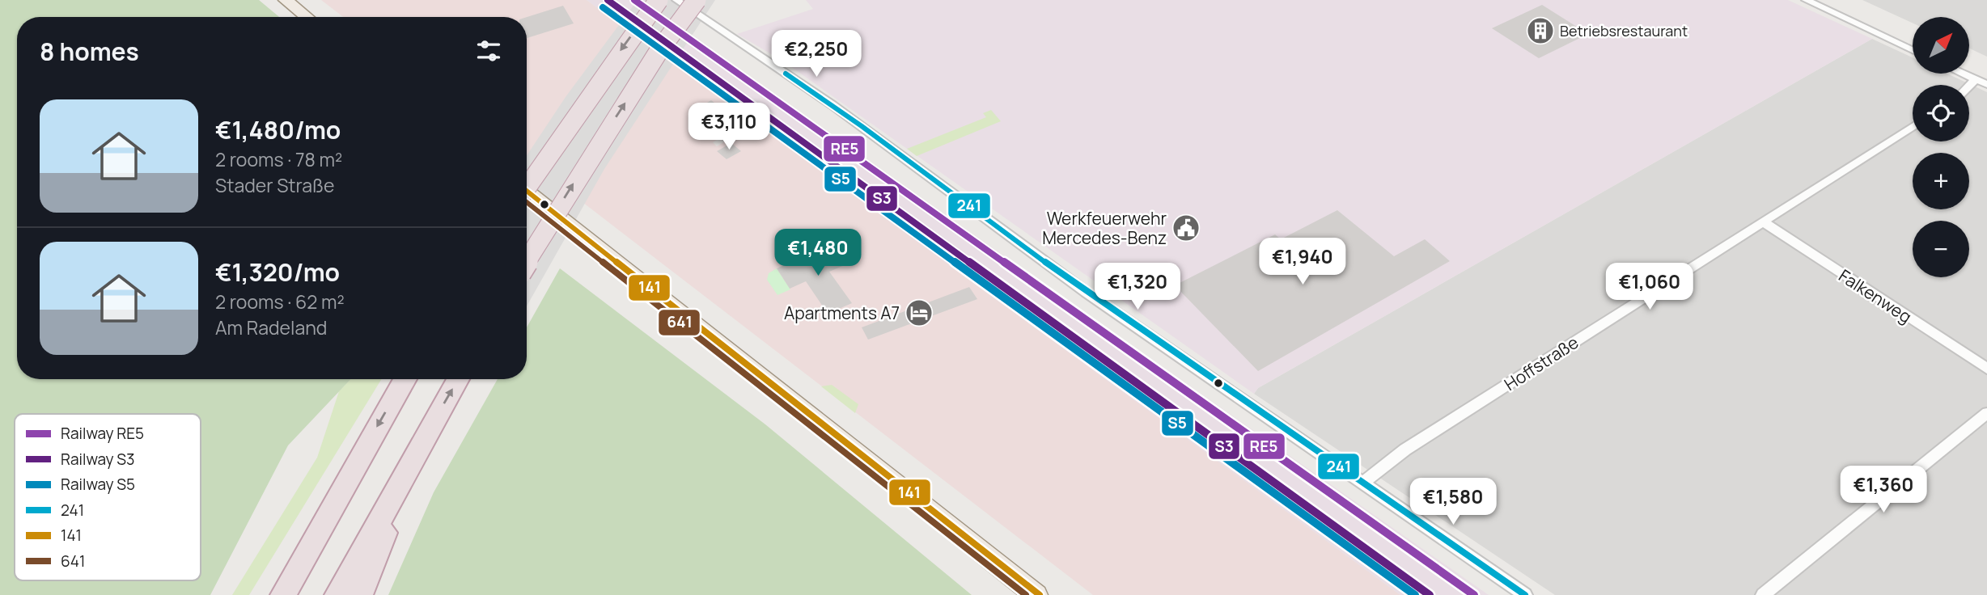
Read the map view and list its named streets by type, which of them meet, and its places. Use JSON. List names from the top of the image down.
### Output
{
  "streets": {
    "street": ["Falkenweg", "Hoffstraße"]
  },
  "crossings": [
    ["Falkenweg", "Hoffstraße"]
  ],
  "places": {
    "building": ["Betriebsrestaurant"],
    "public building": ["Werkfeuerwehr Mercedes-Benz"],
    "hotel": ["Apartments A7"]
  },
  "lines": [
    "rail line RE5",
    "rail line S3",
    "rail line S5",
    "transit line 241",
    "transit line 141",
    "transit line 641"
  ],
  "legend": [
    "Railway RE5",
    "Railway S3",
    "Railway S5",
    "241",
    "141",
    "641"
  ],
  "north": "top right",
  "page": {
    "map_buttons": ["+", "−"],
    "heading": "8 homes",
    "price": [
      "€2,250",
      "€3,110",
      "€1,480",
      "€1,940",
      "€1,320",
      "€1,060",
      "€1,360",
      "€1,580"
    ],
    "list": [
      {
        "name": "€1,480/mo",
        "note": "2 rooms · 78 m² · Stader Straße"
      },
      {
        "name": "€1,320/mo",
        "note": "2 rooms · 62 m² · Am Radeland"
      }
    ]
  }
}
